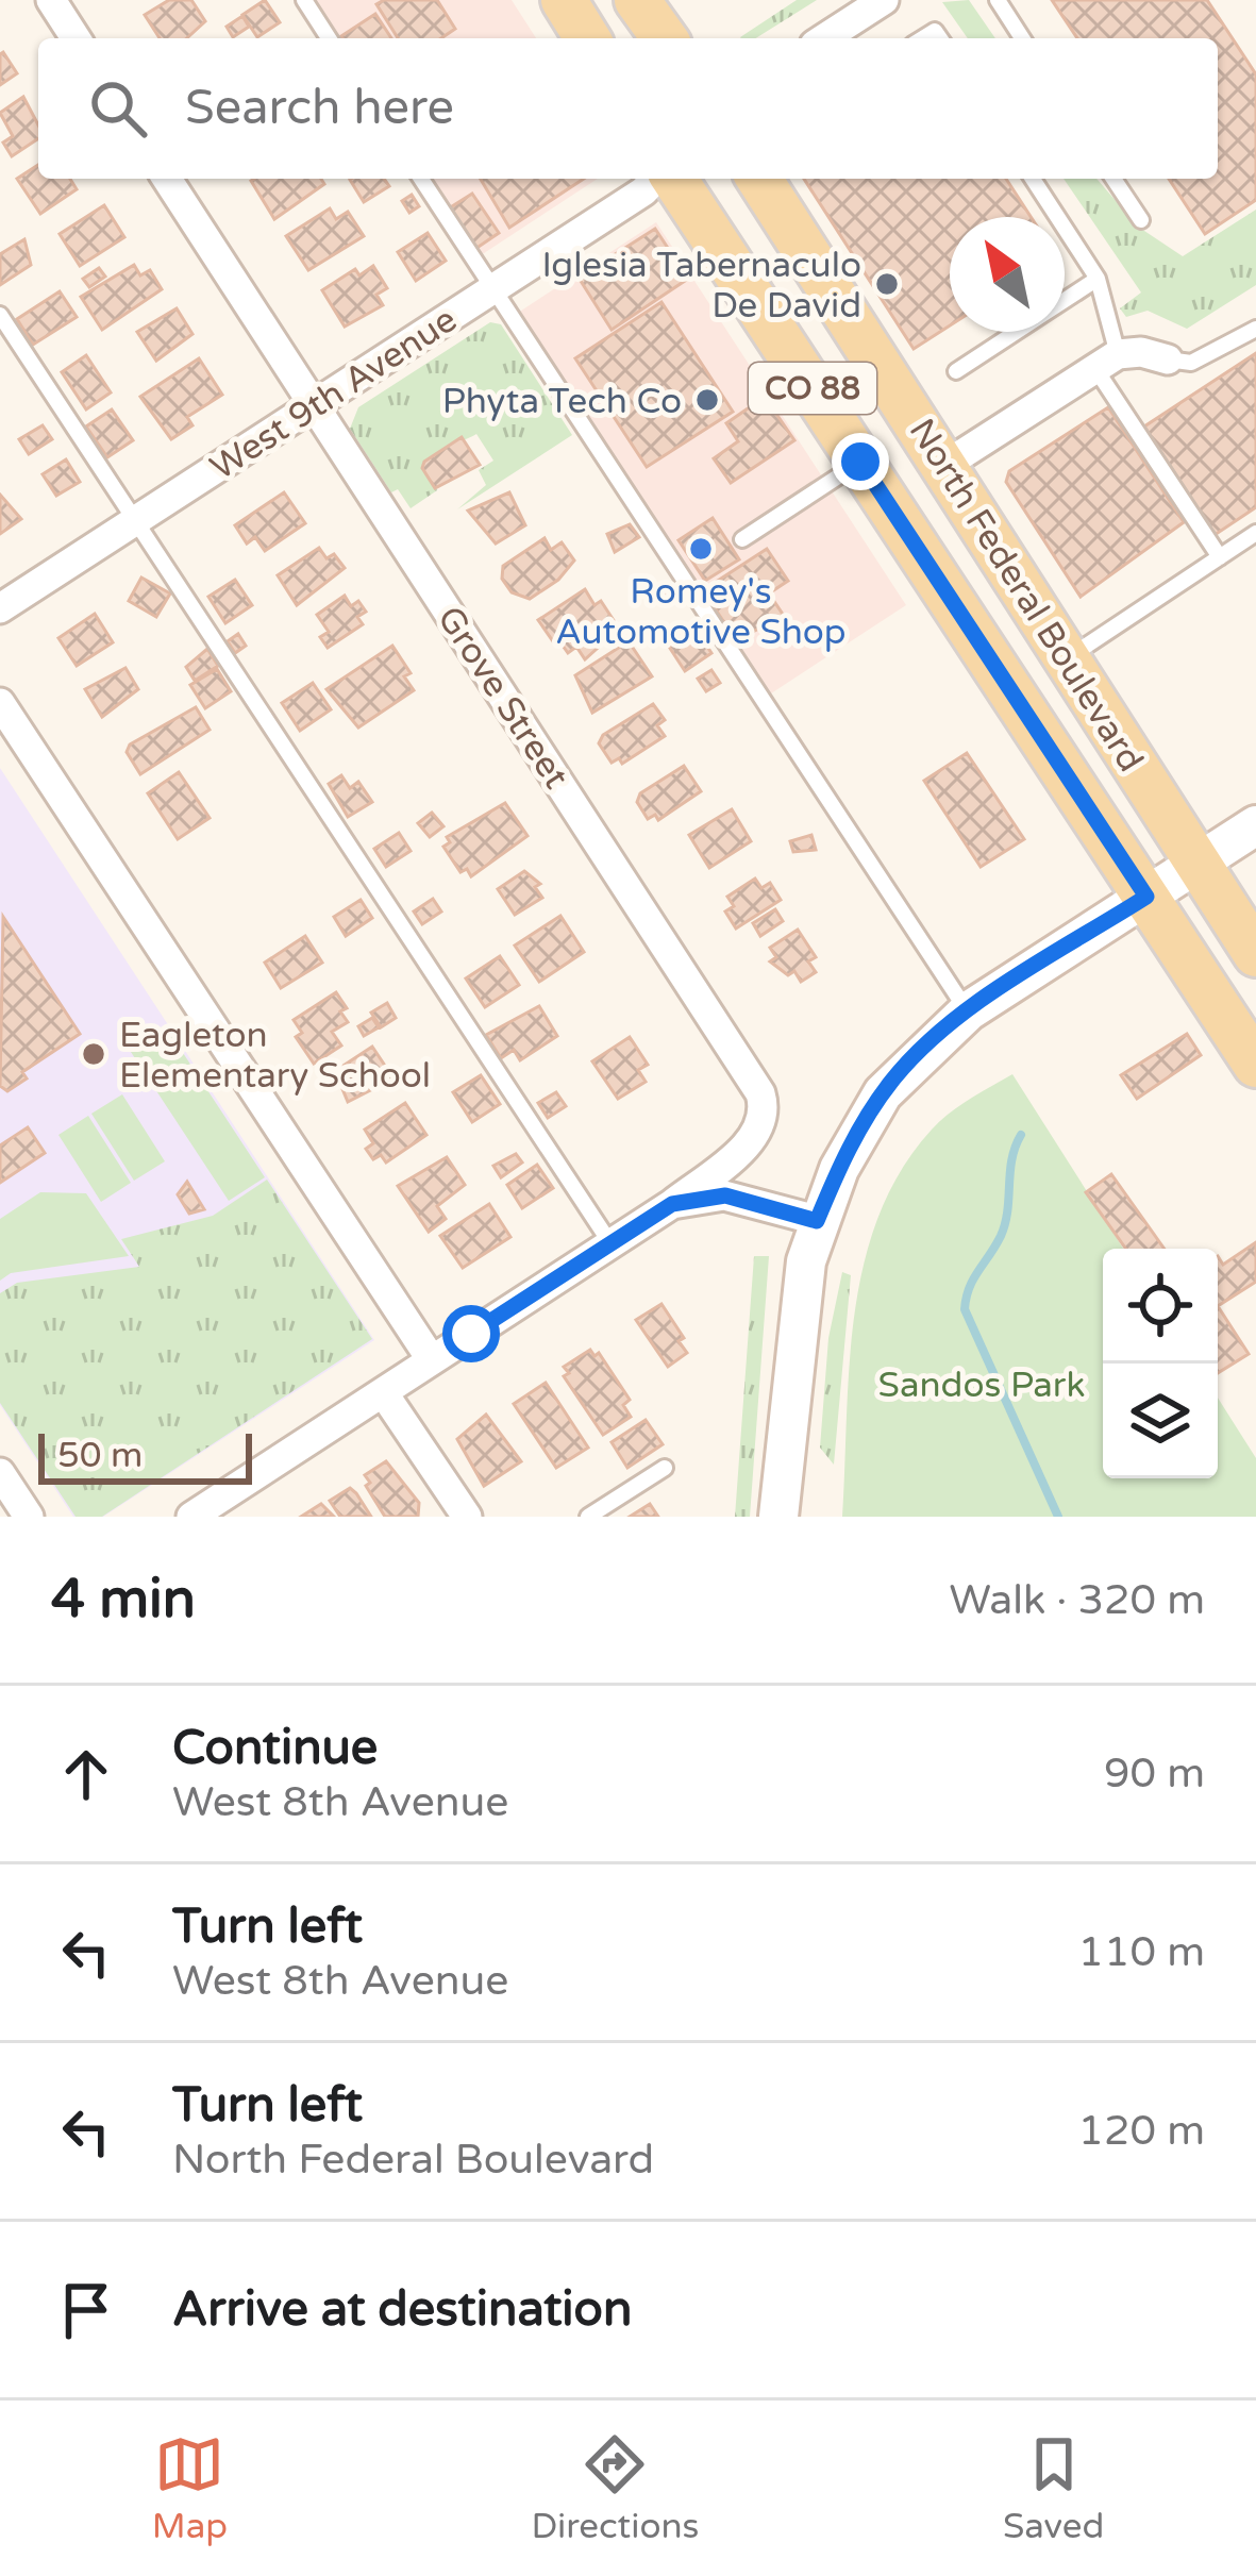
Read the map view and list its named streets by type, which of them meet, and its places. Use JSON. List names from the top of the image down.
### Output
{
  "streets": {
    "main road": ["CO 88", "North Federal Boulevard"],
    "street": ["West 9th Avenue", "Grove Street"]
  },
  "crossings": [
    ["West 9th Avenue", "Grove Street"]
  ],
  "parks": ["Sandos Park"],
  "places": [
    "Iglesia Tabernaculo De David",
    "Phyta Tech Co",
    "Romey's Automotive Shop",
    "Eagleton Elementary School"
  ],
  "scale_bar": "50 m",
  "north": "top left",
  "page": {
    "search": "Search here",
    "scale": "50 m",
    "heading": ["4 min", "Walk · 320 m"],
    "list": [
      ["Continue", "West 8th Avenue", "90 m"],
      ["Turn left", "West 8th Avenue", "110 m"],
      ["Turn left", "North Federal Boulevard", "120 m"],
      "Arrive at destination"
    ],
    "nav": ["Map", "Directions", "Saved"]
  }
}
